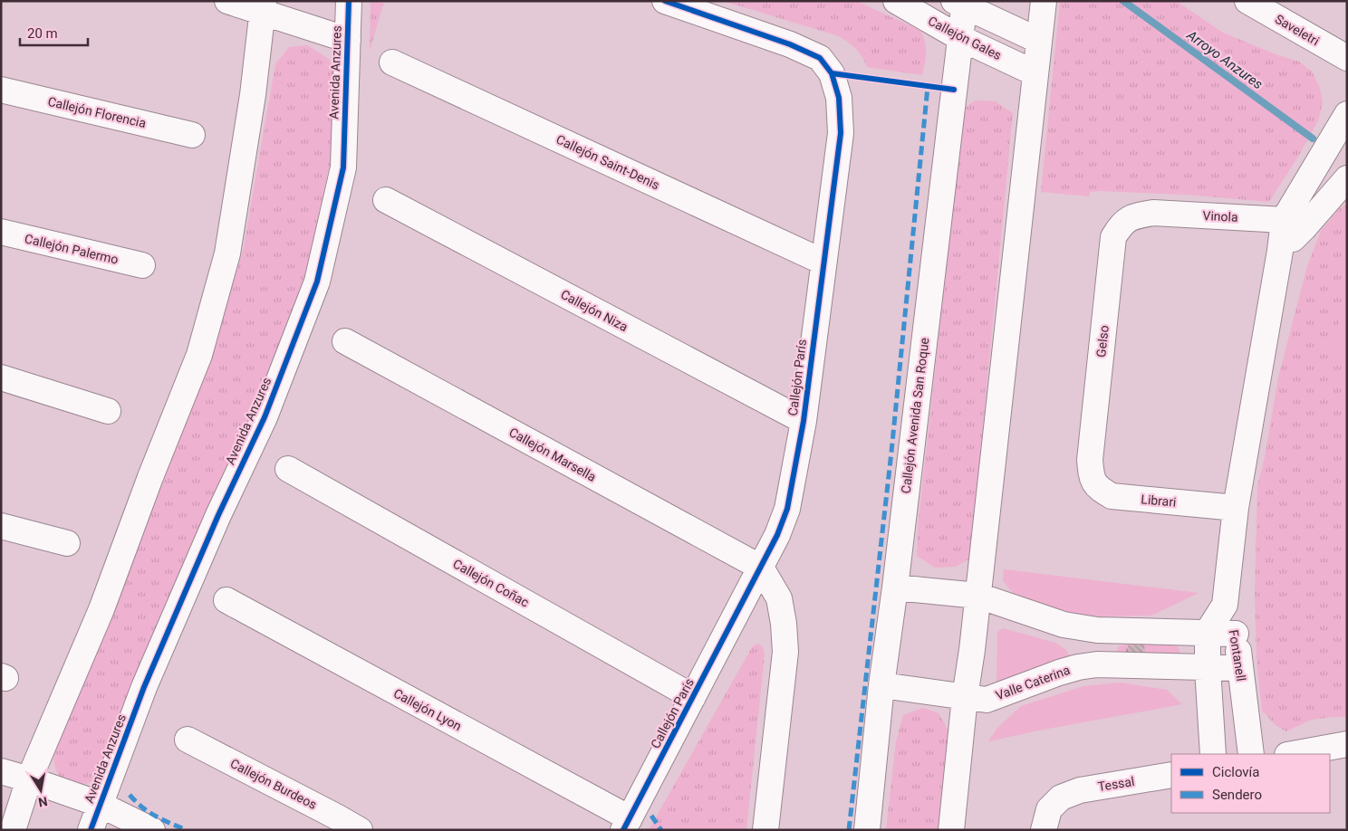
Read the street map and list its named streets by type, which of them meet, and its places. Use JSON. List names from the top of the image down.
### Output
{
  "streets": {
    "street": [
      "Saveletri",
      "Callejón Gales",
      "Avenida Anzures",
      "Callejón Florencia",
      "Callejón Saint-Denis",
      "Vinola",
      "Callejón Palermo",
      "Callejón Niza",
      "Gelso",
      "Callejón París",
      "Callejón Avenida San Roque",
      "Callejón Marsella",
      "Librari",
      "Callejón Coñac",
      "Fontanell",
      "Valle Caterina",
      "Callejón Lyon",
      "Callejón Burdeos",
      "Tessal"
    ]
  },
  "crossings": [
    ["Callejón Gales", "Callejón Avenida San Roque"],
    ["Callejón Saint-Denis", "Callejón París"],
    ["Vinola", "Gelso"],
    ["Callejón Niza", "Callejón París"],
    ["Gelso", "Librari"],
    ["Callejón París", "Callejón Marsella"],
    ["Callejón París", "Callejón Coñac"],
    ["Callejón París", "Callejón Lyon"],
    ["Callejón Avenida San Roque", "Valle Caterina"],
    ["Fontanell", "Valle Caterina"]
  ],
  "water": ["Arroyo Anzures"],
  "legend": ["Ciclovía", "Sendero"],
  "scale_bar": "20 m",
  "north": "bottom"
}
